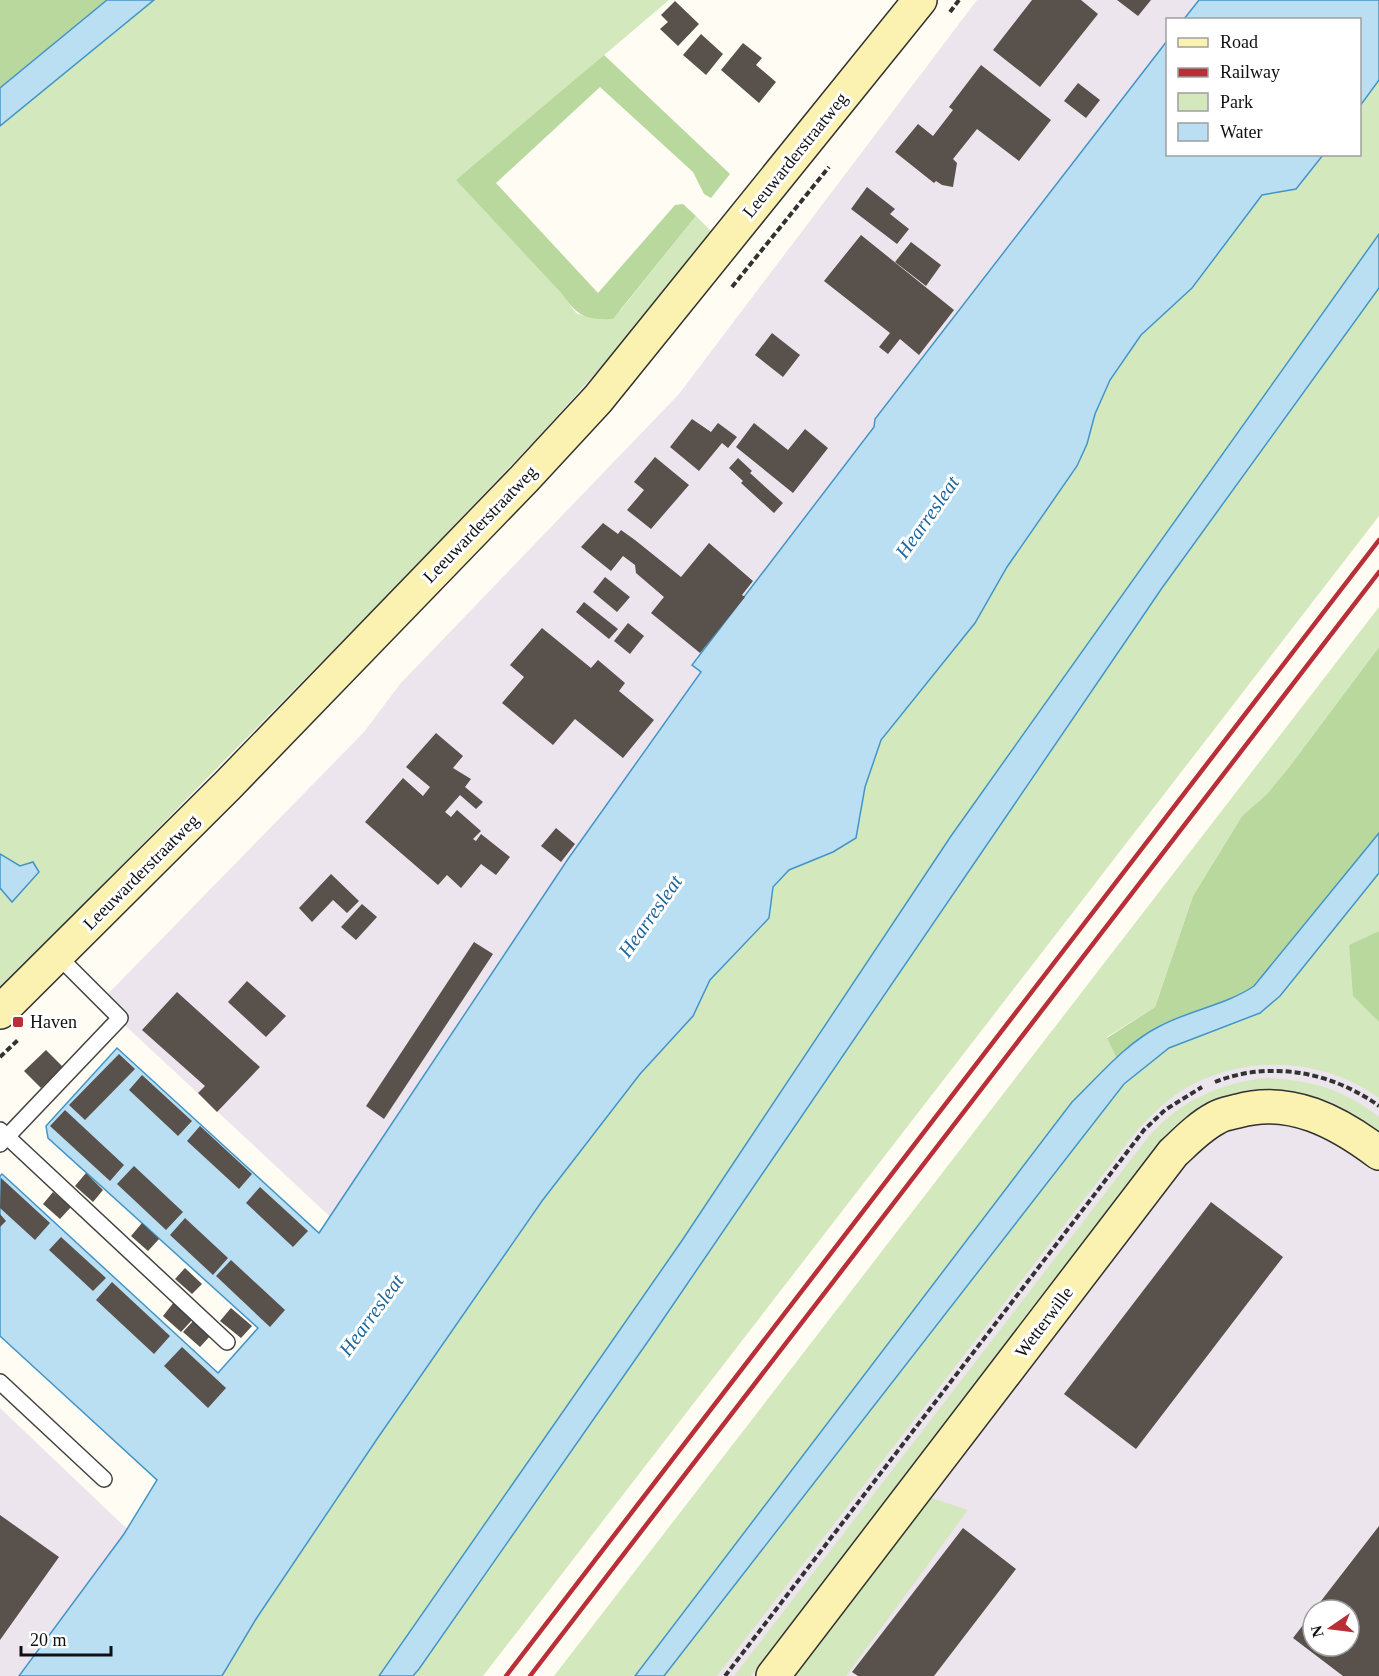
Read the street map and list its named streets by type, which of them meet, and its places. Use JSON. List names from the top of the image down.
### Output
{
  "streets": {
    "street": ["Leeuwarderstraatweg", "Wetterwille"]
  },
  "water": ["Hearresleat"],
  "places": {
    "transit": ["Haven"]
  },
  "legend": [
    "Road",
    "Railway",
    "Park",
    "Water"
  ],
  "scale_bar": "20 m",
  "north": "left"
}
